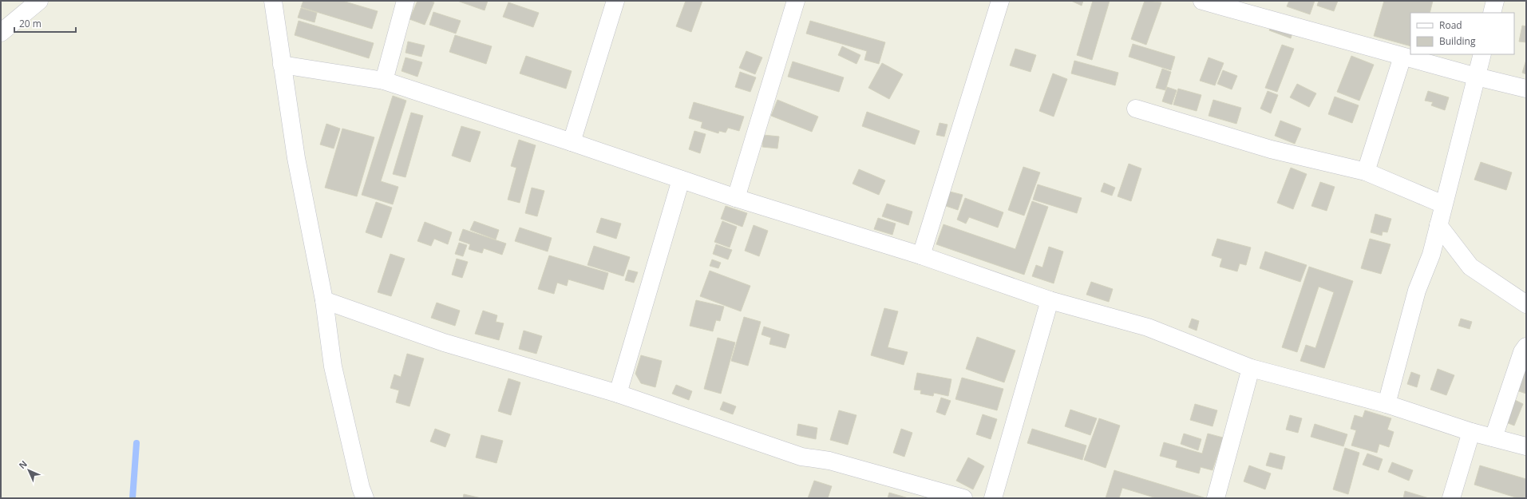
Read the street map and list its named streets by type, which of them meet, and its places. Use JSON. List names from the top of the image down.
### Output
{
  "legend": ["Road", "Building"],
  "scale_bar": "20 m",
  "north": "top left"
}
